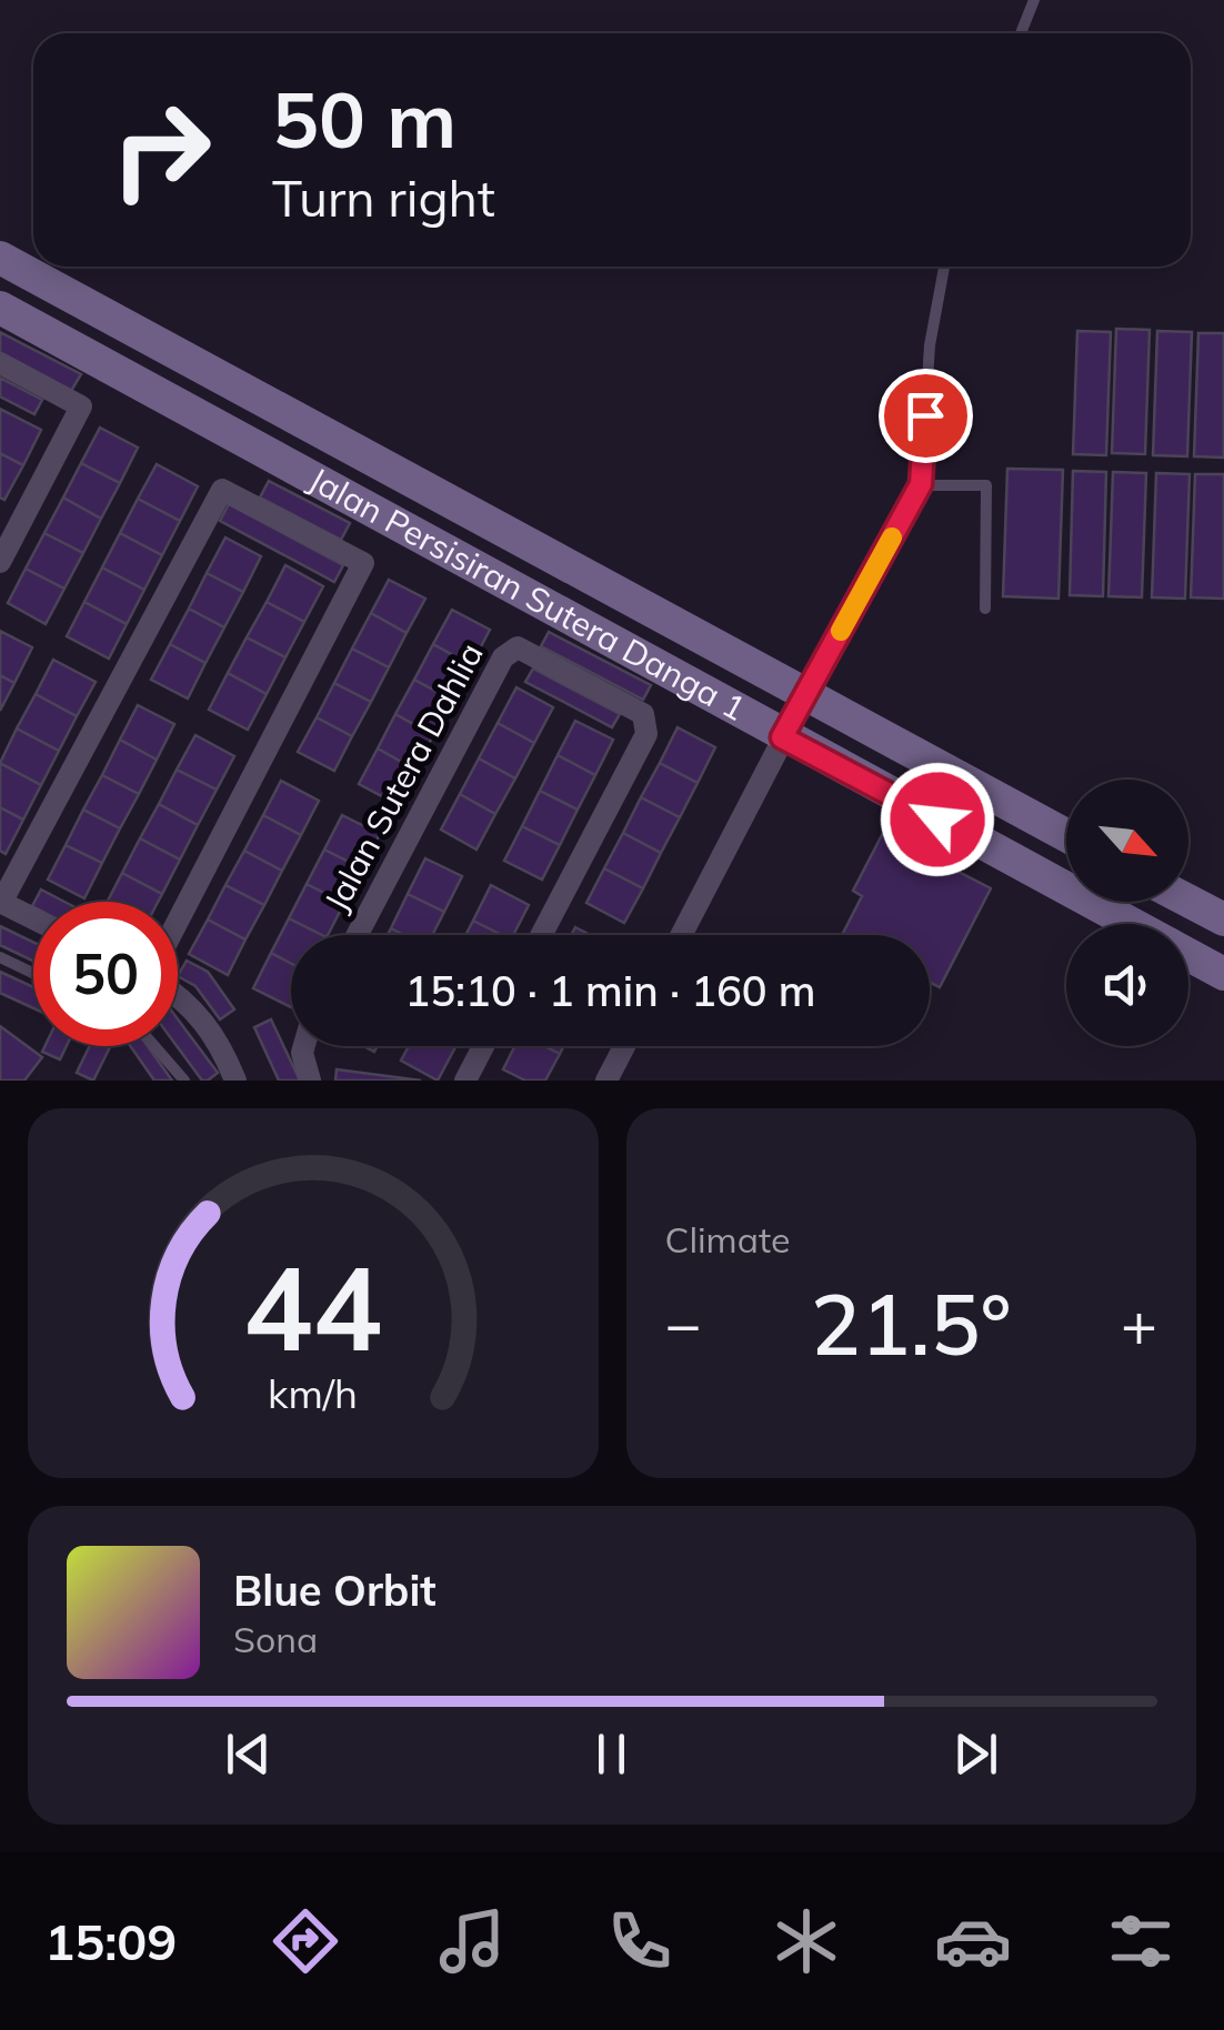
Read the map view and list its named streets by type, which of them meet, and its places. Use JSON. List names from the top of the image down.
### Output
{
  "streets": {
    "main road": ["Jalan Persisiran Sutera Danga 1"],
    "street": ["Jalan Sutera Dahlia"]
  },
  "north": "bottom right",
  "page": {
    "turn": ["50 m", "Turn right"],
    "limit": "50",
    "trip": "15:10 · 1 min · 160 m",
    "tile": "Climate",
    "heat": ["−", "21.5°", "+"],
    "song": ["Blue Orbit", "Sona"],
    "tabs": "15:09",
    "gauge": ["44", "km/h"]
  }
}
